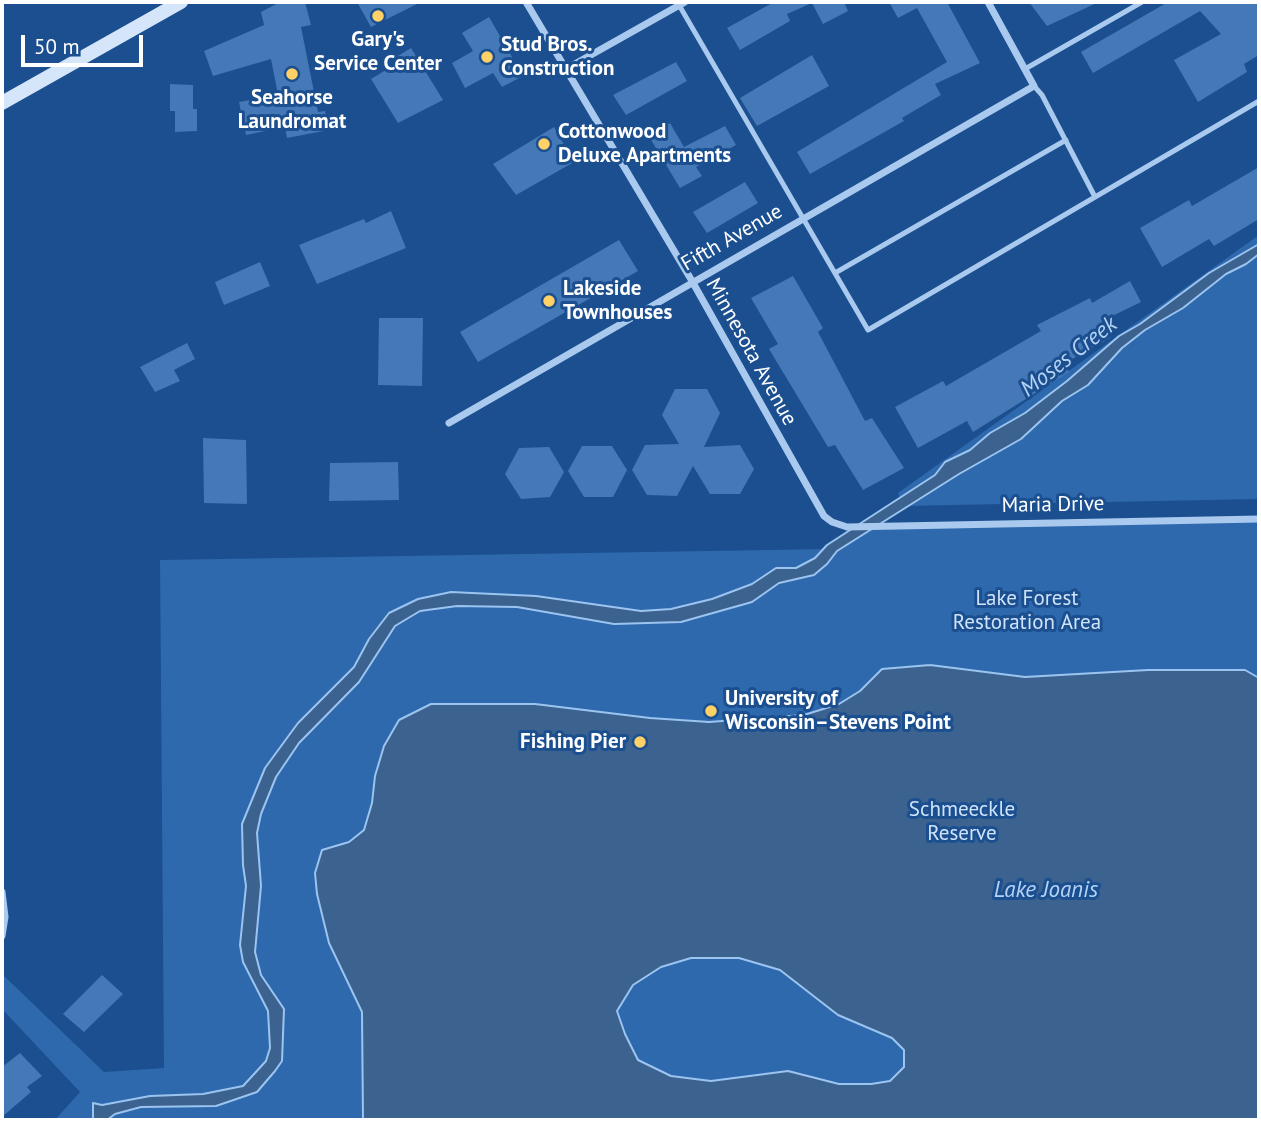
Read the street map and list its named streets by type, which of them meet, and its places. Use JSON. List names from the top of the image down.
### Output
{
  "streets": {
    "street": ["Fifth Avenue", "Minnesota Avenue", "Maria Drive"]
  },
  "crossings": [
    ["Fifth Avenue", "Minnesota Avenue"],
    ["Minnesota Avenue", "Maria Drive"]
  ],
  "water": ["Moses Creek", "Lake Joanis"],
  "parks": ["Lake Forest Restoration Area", "Schmeeckle Reserve"],
  "places": [
    "Gary's Service Center",
    "Stud Bros. Construction",
    "Seahorse Laundromat",
    "Cottonwood Deluxe Apartments",
    "Lakeside Townhouses",
    "University of Wisconsin–Stevens Point",
    "Fishing Pier"
  ],
  "scale_bar": "50 m"
}
